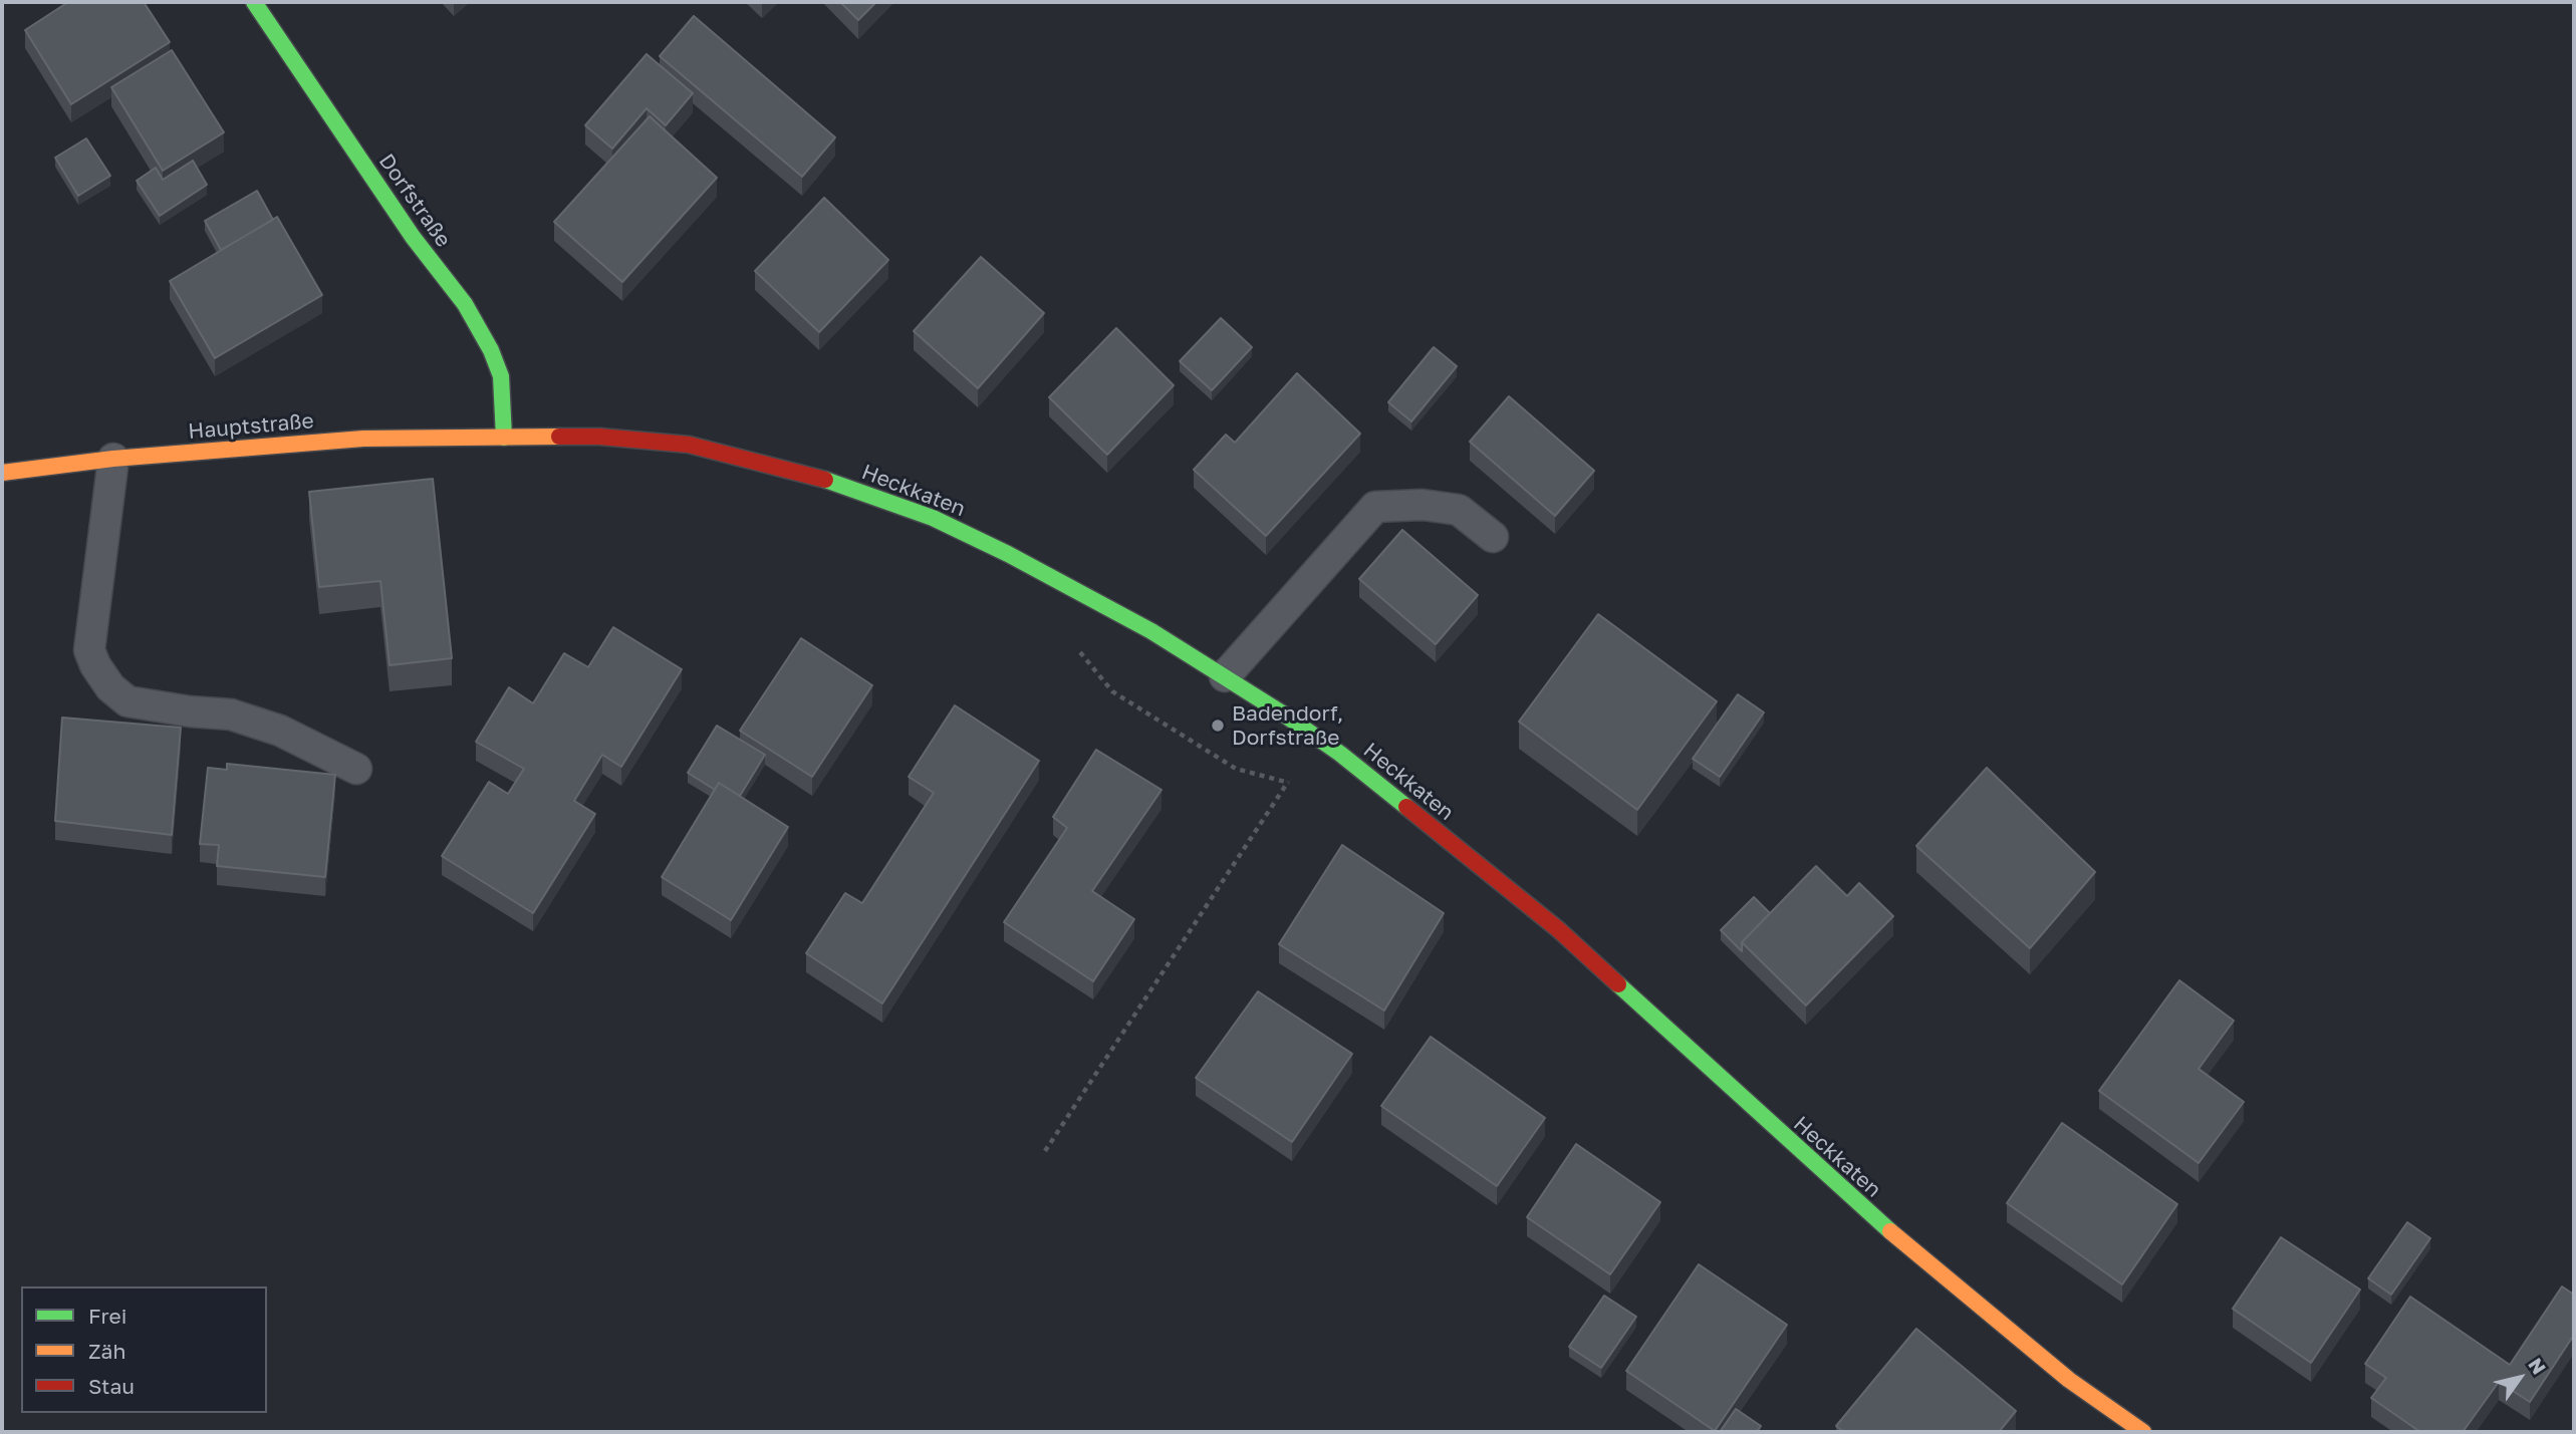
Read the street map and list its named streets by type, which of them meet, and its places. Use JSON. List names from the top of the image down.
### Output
{
  "streets": {
    "main road": ["Dorfstraße", "Hauptstraße", "Heckkaten"]
  },
  "crossings": [
    ["Dorfstraße", "Hauptstraße"],
    ["Dorfstraße", "Heckkaten"],
    ["Hauptstraße", "Heckkaten"]
  ],
  "places": ["Badendorf, Dorfstraße"],
  "legend": ["Frei", "Zäh", "Stau"],
  "north": "top right"
}
